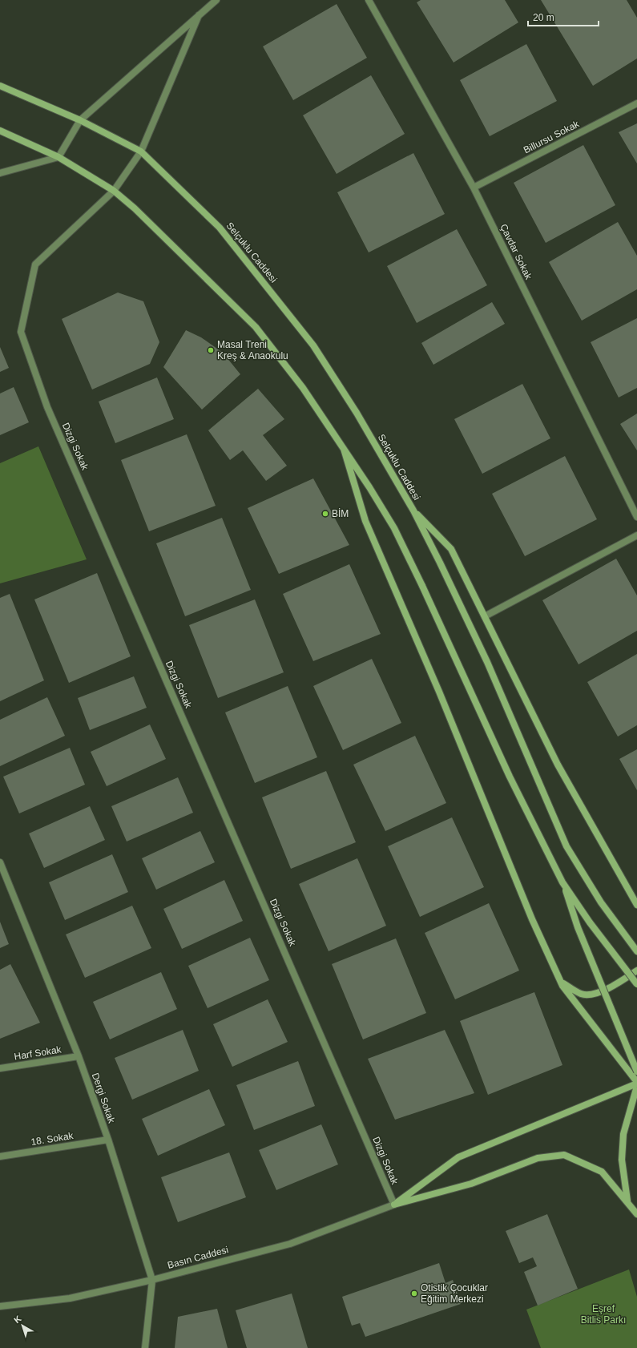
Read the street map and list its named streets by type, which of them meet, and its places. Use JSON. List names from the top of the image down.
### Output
{
  "streets": {
    "main road": ["Selçuklu Caddesi"],
    "street": [
      "Billursu Sokak",
      "Çavdar Sokak",
      "Dizgi Sokak",
      "Harf Sokak",
      "Dergi Sokak",
      "18. Sokak",
      "Basın Caddesi"
    ]
  },
  "crossings": [
    ["Billursu Sokak", "Çavdar Sokak"],
    ["Selçuklu Caddesi", "Dizgi Sokak"],
    ["Dizgi Sokak", "Basın Caddesi"],
    ["Harf Sokak", "Dergi Sokak"],
    ["Dergi Sokak", "18. Sokak"],
    ["Dergi Sokak", "Basın Caddesi"]
  ],
  "parks": ["Eşref Bitlis Parkı"],
  "places": ["Masal Treni Kreş & Anaokulu", "BİM", "Otistik Çocuklar Eğitim Merkezi"],
  "scale_bar": "20 m",
  "north": "top left"
}
